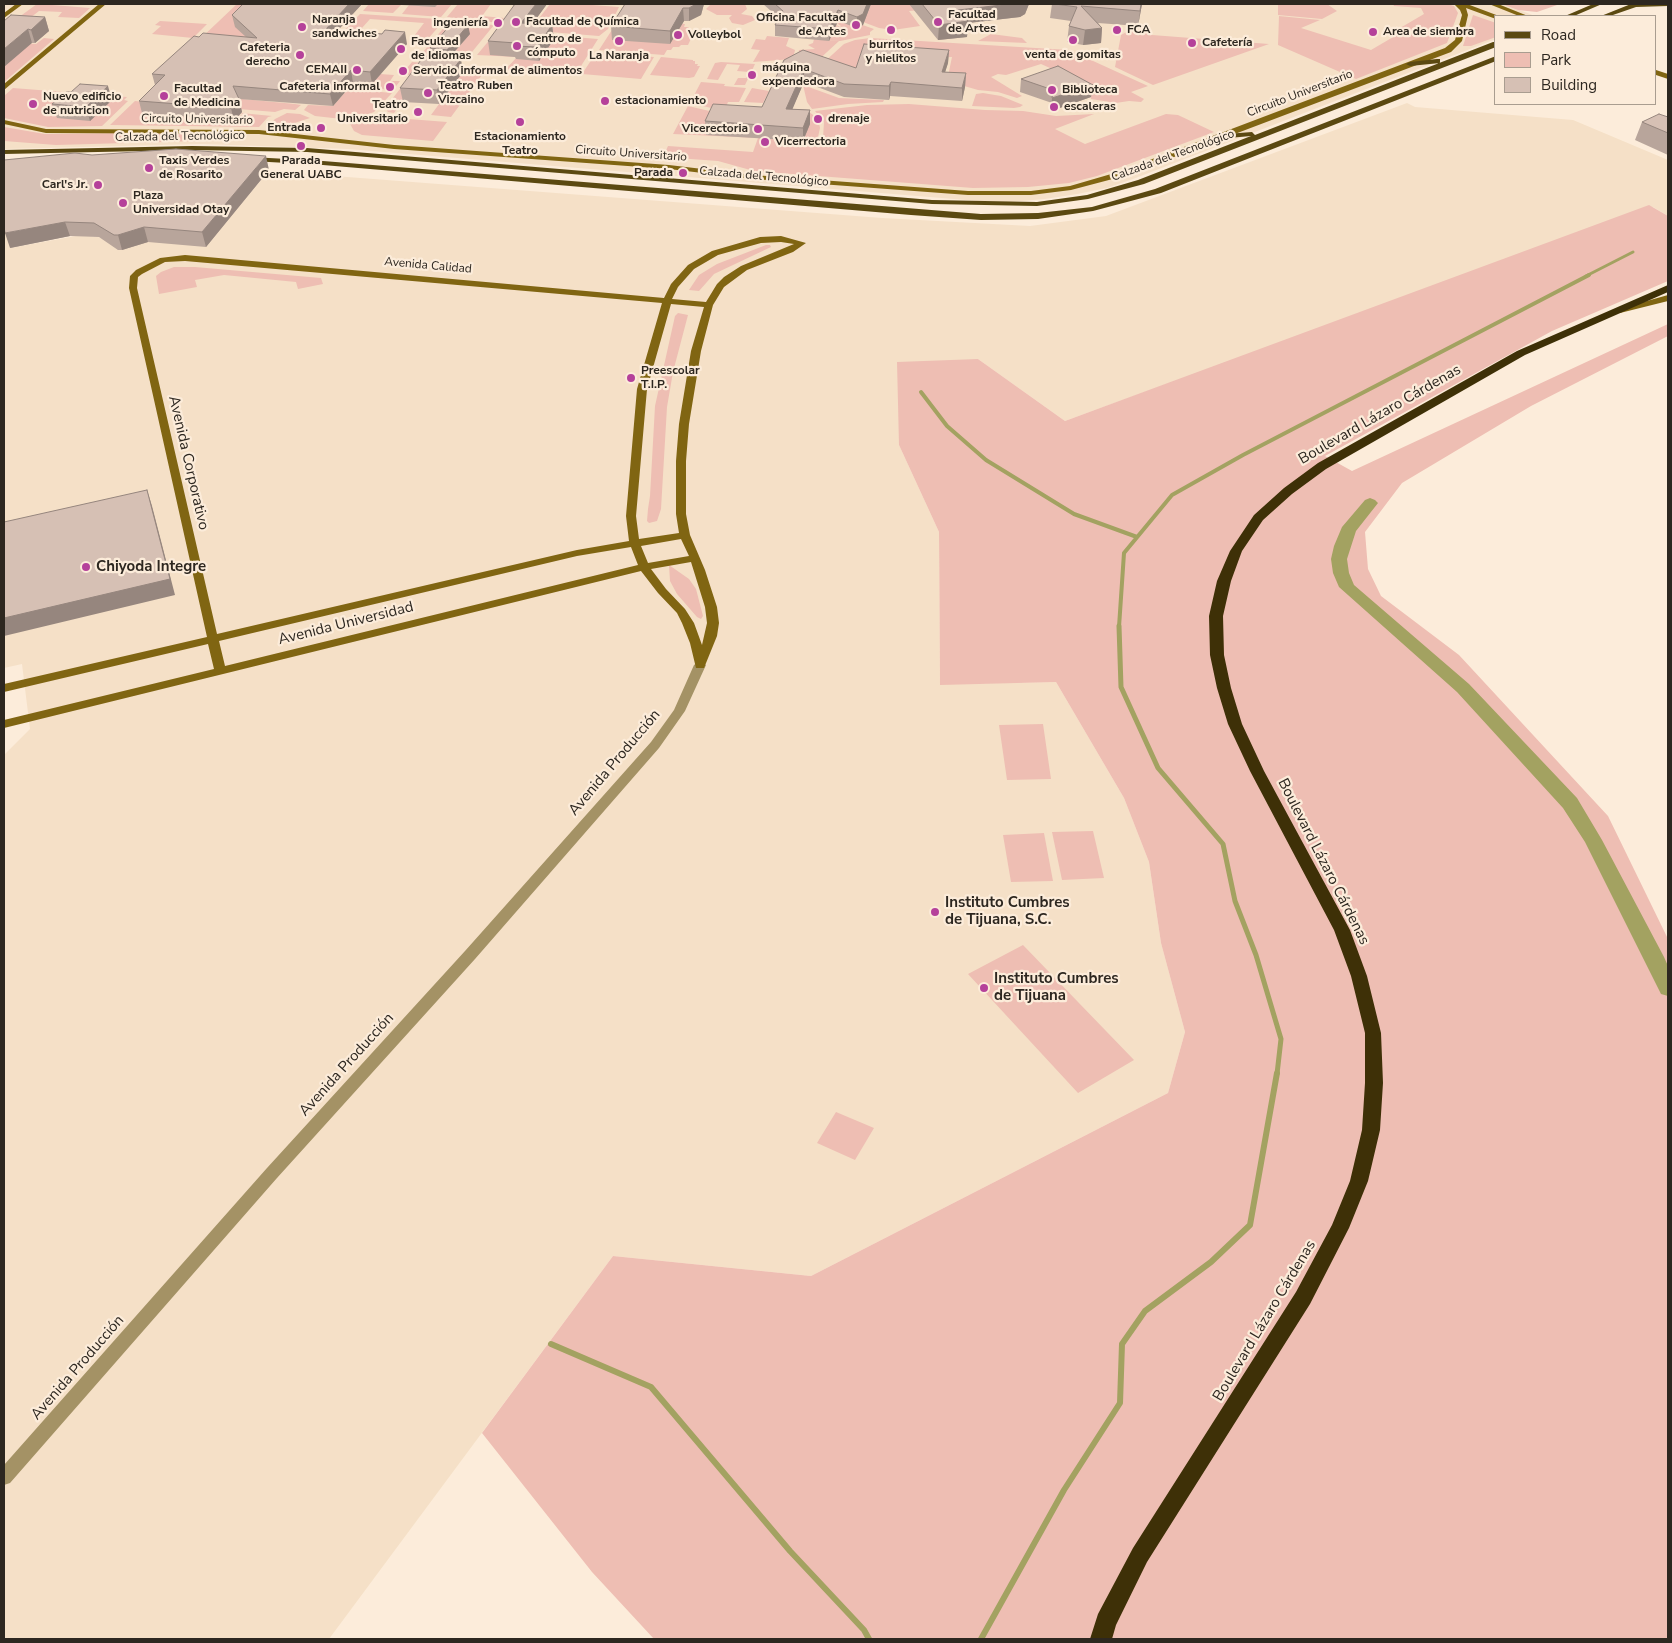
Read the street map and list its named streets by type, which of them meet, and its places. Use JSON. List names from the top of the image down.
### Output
{
  "streets": {
    "highway": ["Boulevard Lázaro Cárdenas"],
    "main road": ["Calzada del Tecnológico"],
    "street": [
      "Circuito Universitario",
      "Avenida Calidad",
      "Avenida Corporativo",
      "Avenida Universidad",
      "Avenida Producción"
    ]
  },
  "crossings": [
    ["Avenida Calidad", "Avenida Corporativo"],
    ["Avenida Calidad", "Avenida Producción"],
    ["Avenida Corporativo", "Avenida Universidad"],
    ["Avenida Universidad", "Avenida Producción"]
  ],
  "places": [
    "Facultad de Química",
    "Facultad de Artes",
    "ingeniería",
    "Oficina Facultad de Artes",
    "Naranja sandwiches",
    "burritos y hielitos",
    "FCA",
    "Area de siembra",
    "Volleybol",
    "venta de gomitas",
    "La Naranja",
    "Cafetería",
    "Centro de cómputo",
    "Facultad de Idiomas",
    "Cafeteria derecho",
    "CEMAII",
    "Servicio informal de alimentos",
    "máquina expendedora",
    "Cafeteria informal",
    "Biblioteca",
    "Teatro Ruben Vizcaino",
    "Facultad de Medicina",
    "estacionamiento",
    "Nuevo edificio de nutricion",
    "escaleras",
    "Teatro Universitario",
    "drenaje",
    "Estacionamiento Teatro",
    "Entrada",
    "Vicerectoria",
    "Vicerrectoria",
    "Parada General UABC",
    "Taxis Verdes de Rosarito",
    "Parada",
    "Carl's Jr.",
    "Plaza Universidad Otay",
    "Preescolar T.I.P.",
    "Chiyoda Integre",
    "Instituto Cumbres de Tijuana, S.C.",
    "Instituto Cumbres de Tijuana"
  ],
  "legend": ["Road", "Park", "Building"]
}
